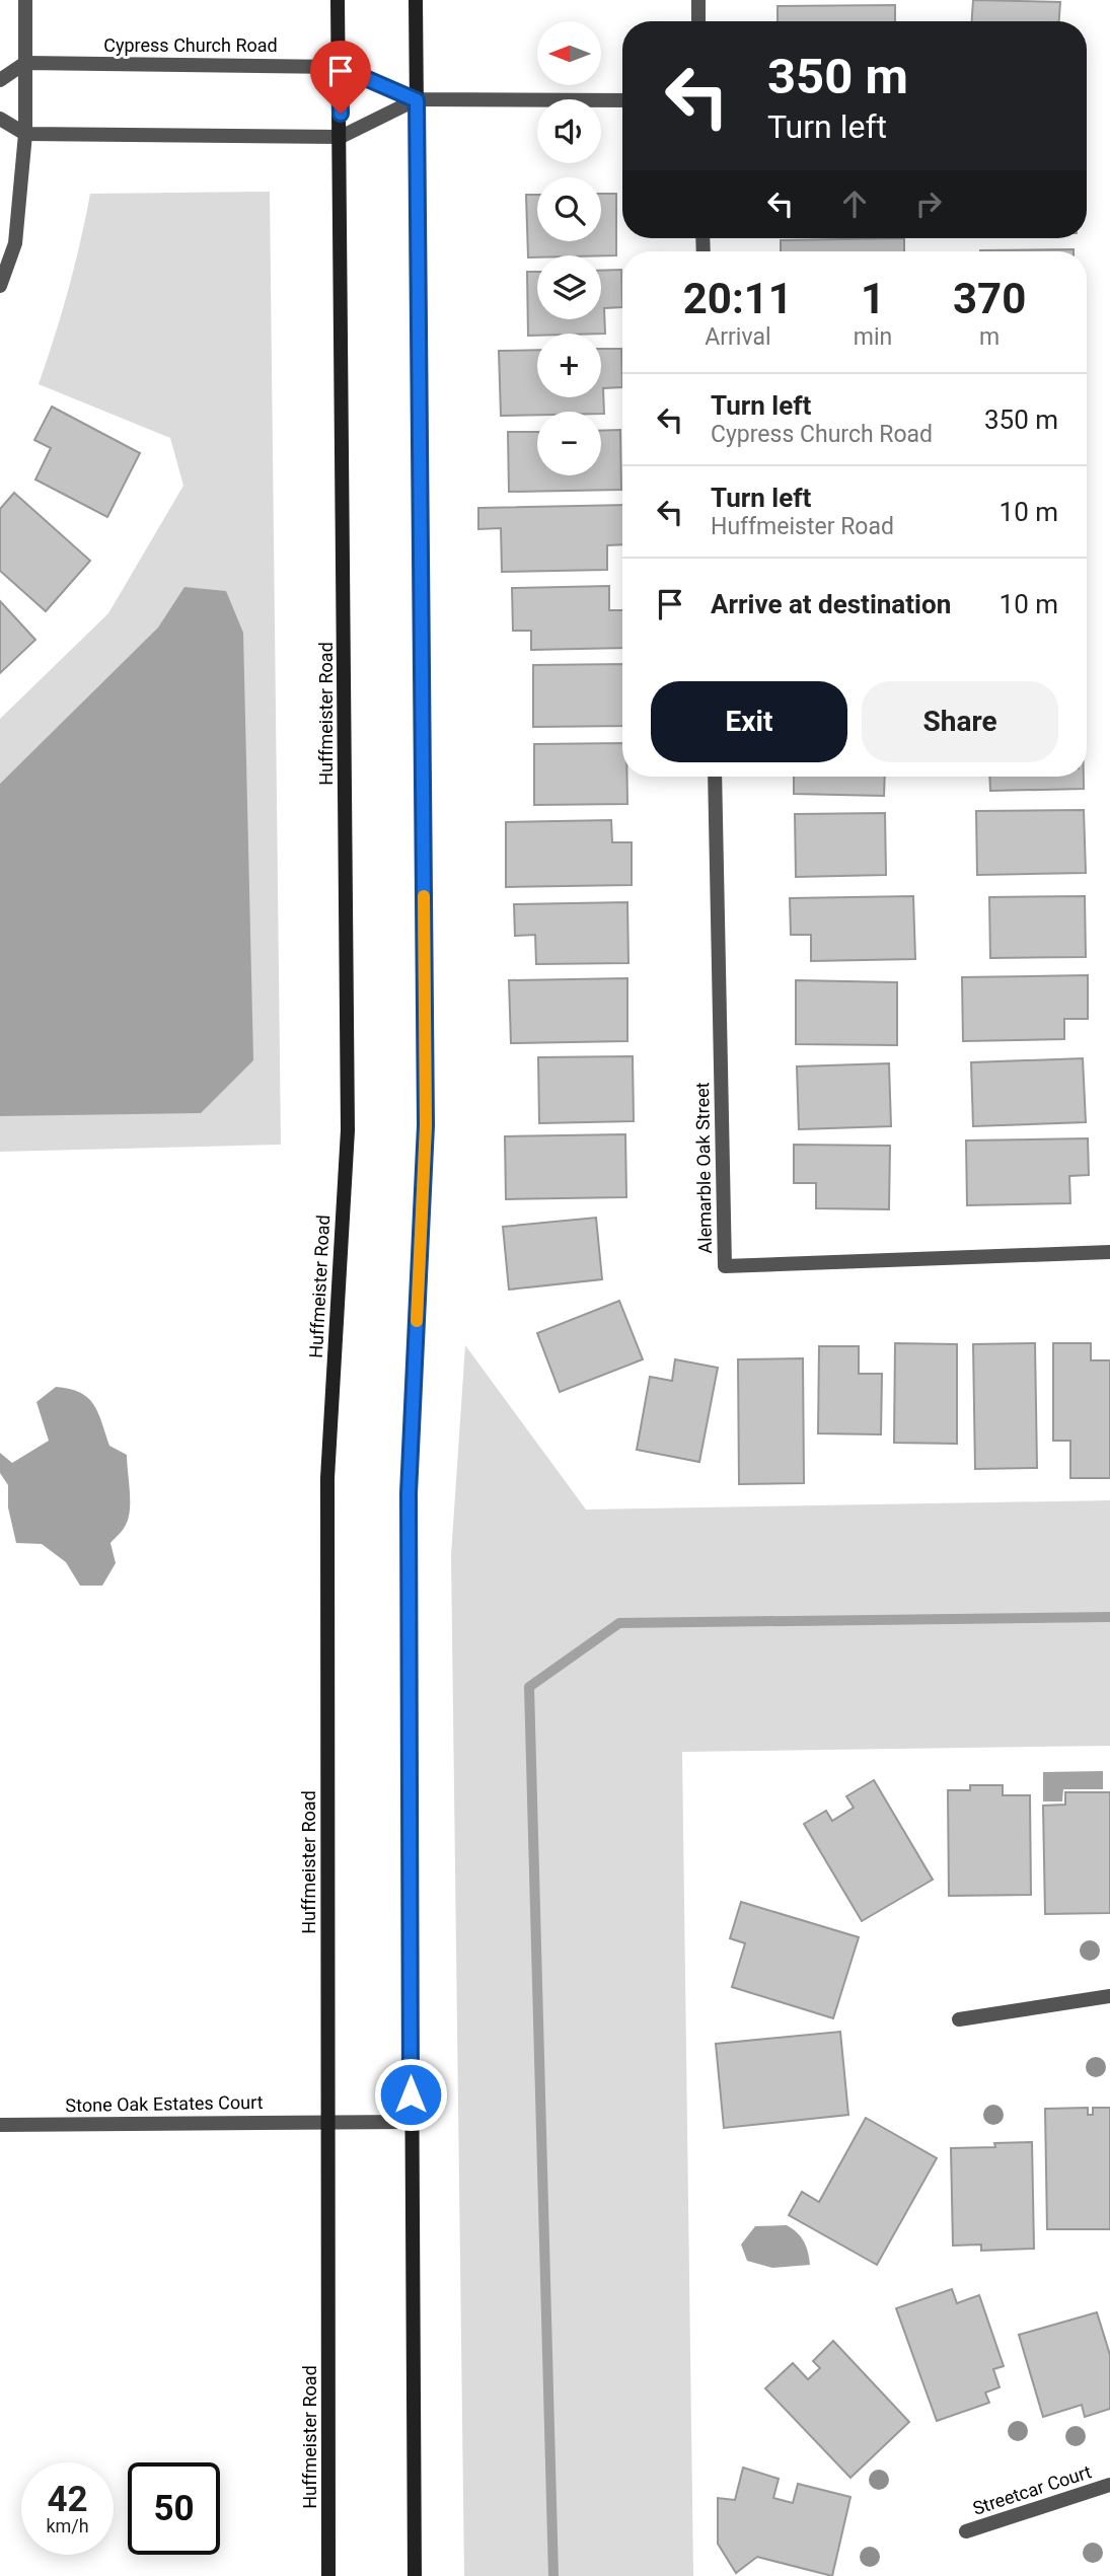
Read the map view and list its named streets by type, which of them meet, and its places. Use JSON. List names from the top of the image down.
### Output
{
  "streets": {
    "main road": ["Huffmeister Road"],
    "street": [
      "Cypress Church Road",
      "Alemarble Oak Street",
      "Stone Oak Estates Court",
      "Streetcar Court"
    ]
  },
  "crossings": [
    ["Cypress Church Road", "Huffmeister Road"],
    ["Huffmeister Road", "Stone Oak Estates Court"]
  ],
  "north": "left",
  "page": {
    "map_buttons": ["+", "−"],
    "turn": ["350 m", "Turn left"],
    "eta": [
      "20:11",
      "Arrival",
      "1",
      "min",
      "370",
      "m"
    ],
    "list": [
      {
        "name": "Turn left",
        "note": "Cypress Church Road",
        "value": "350 m"
      },
      {
        "name": "Turn left",
        "note": "Huffmeister Road",
        "value": "10 m"
      },
      {
        "name": "Arrive at destination",
        "value": "10 m"
      }
    ],
    "buttons": ["Exit", "Share"],
    "speed": "42 km/h",
    "limit": "50"
  }
}
